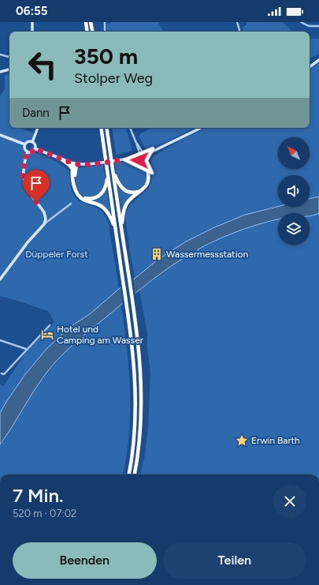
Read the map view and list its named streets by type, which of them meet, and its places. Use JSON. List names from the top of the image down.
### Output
{
  "parks": ["Düppeler Forst"],
  "places": {
    "building": ["Wassermessstation"],
    "hotel": ["Hotel und Camping am Wasser"],
    "place": ["Erwin Barth"]
  },
  "north": "top left",
  "page": {
    "status": "06:55",
    "turn": ["350 m", "Stolper Weg"],
    "then": "Dann",
    "heading": ["7 Min.", "520 m · 07:02"],
    "buttons": ["Beenden", "Teilen"]
  }
}
